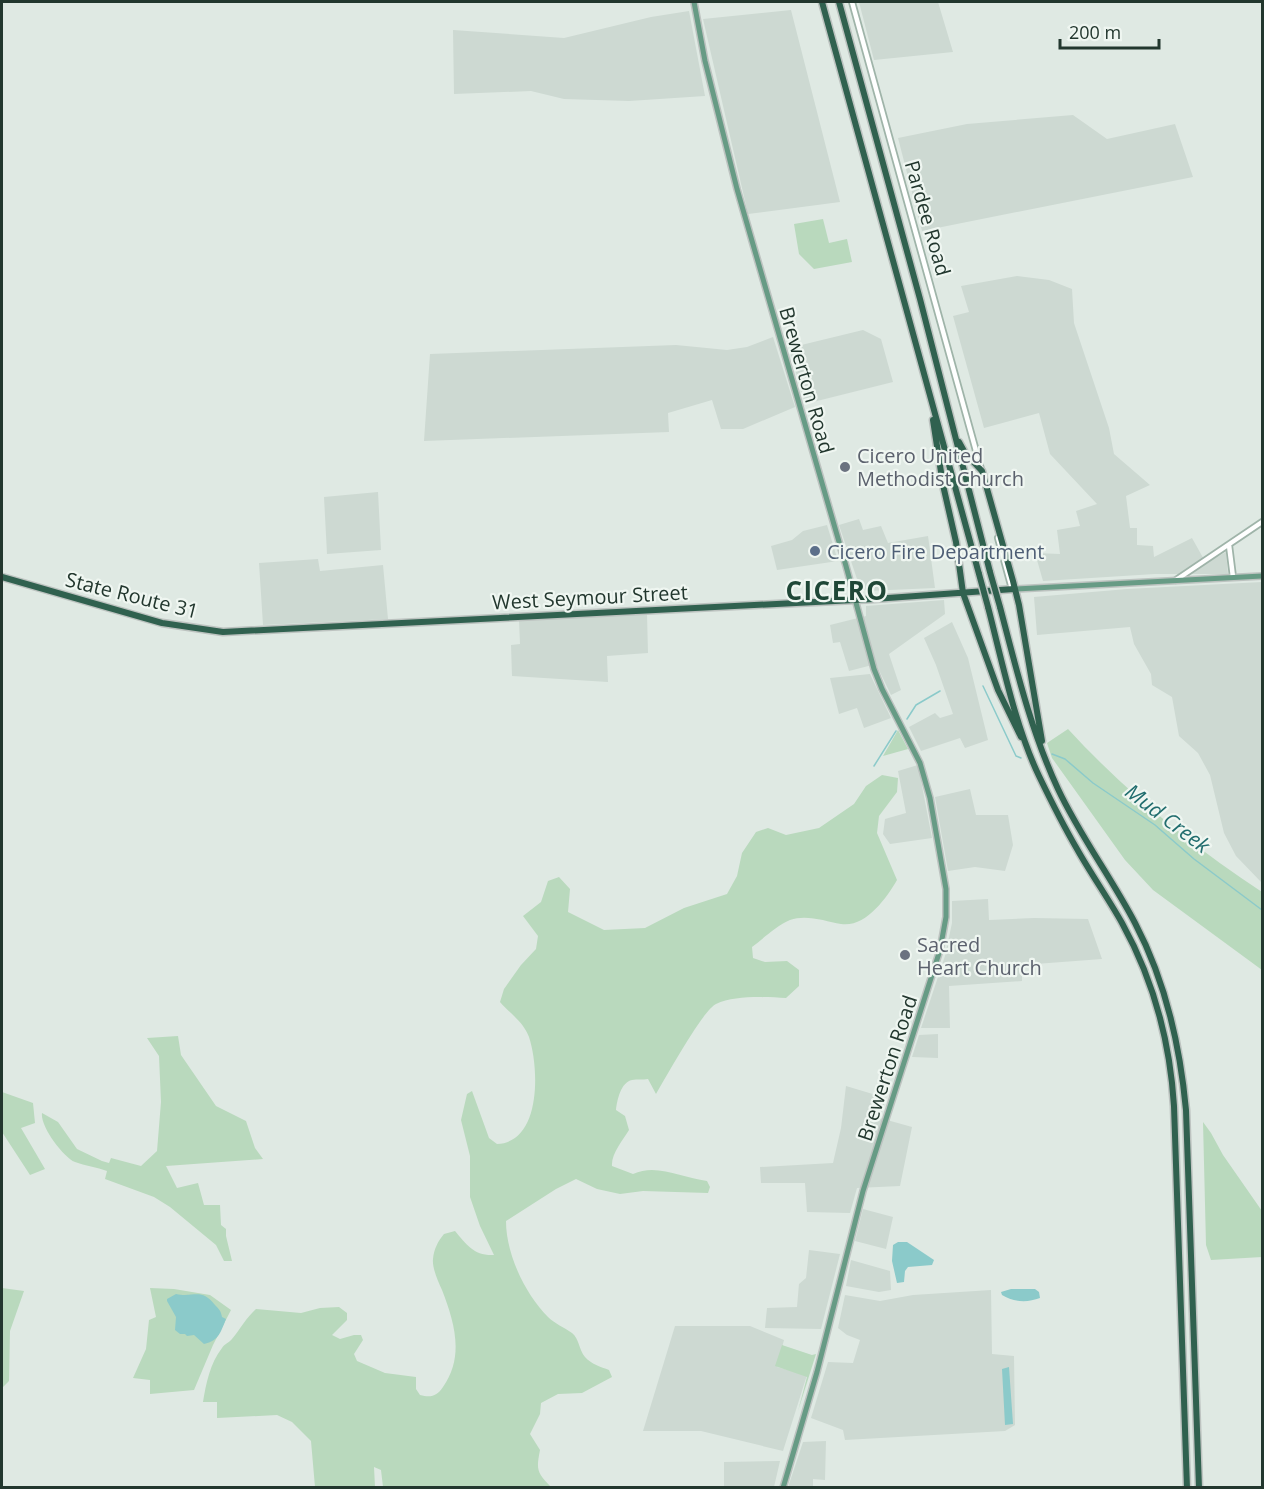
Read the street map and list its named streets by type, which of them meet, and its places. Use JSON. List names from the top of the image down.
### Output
{
  "streets": {
    "highway": ["Pardee Road", "State Route 31", "West Seymour Street"],
    "main road": ["Brewerton Road"]
  },
  "crossings": [
    ["Pardee Road", "West Seymour Street"],
    ["Brewerton Road", "West Seymour Street"],
    ["State Route 31", "West Seymour Street"]
  ],
  "districts": ["CICERO"],
  "water": ["Mud Creek"],
  "places": ["Cicero United Methodist Church", "Cicero Fire Department", "Sacred Heart Church"],
  "scale_bar": "200 m"
}
